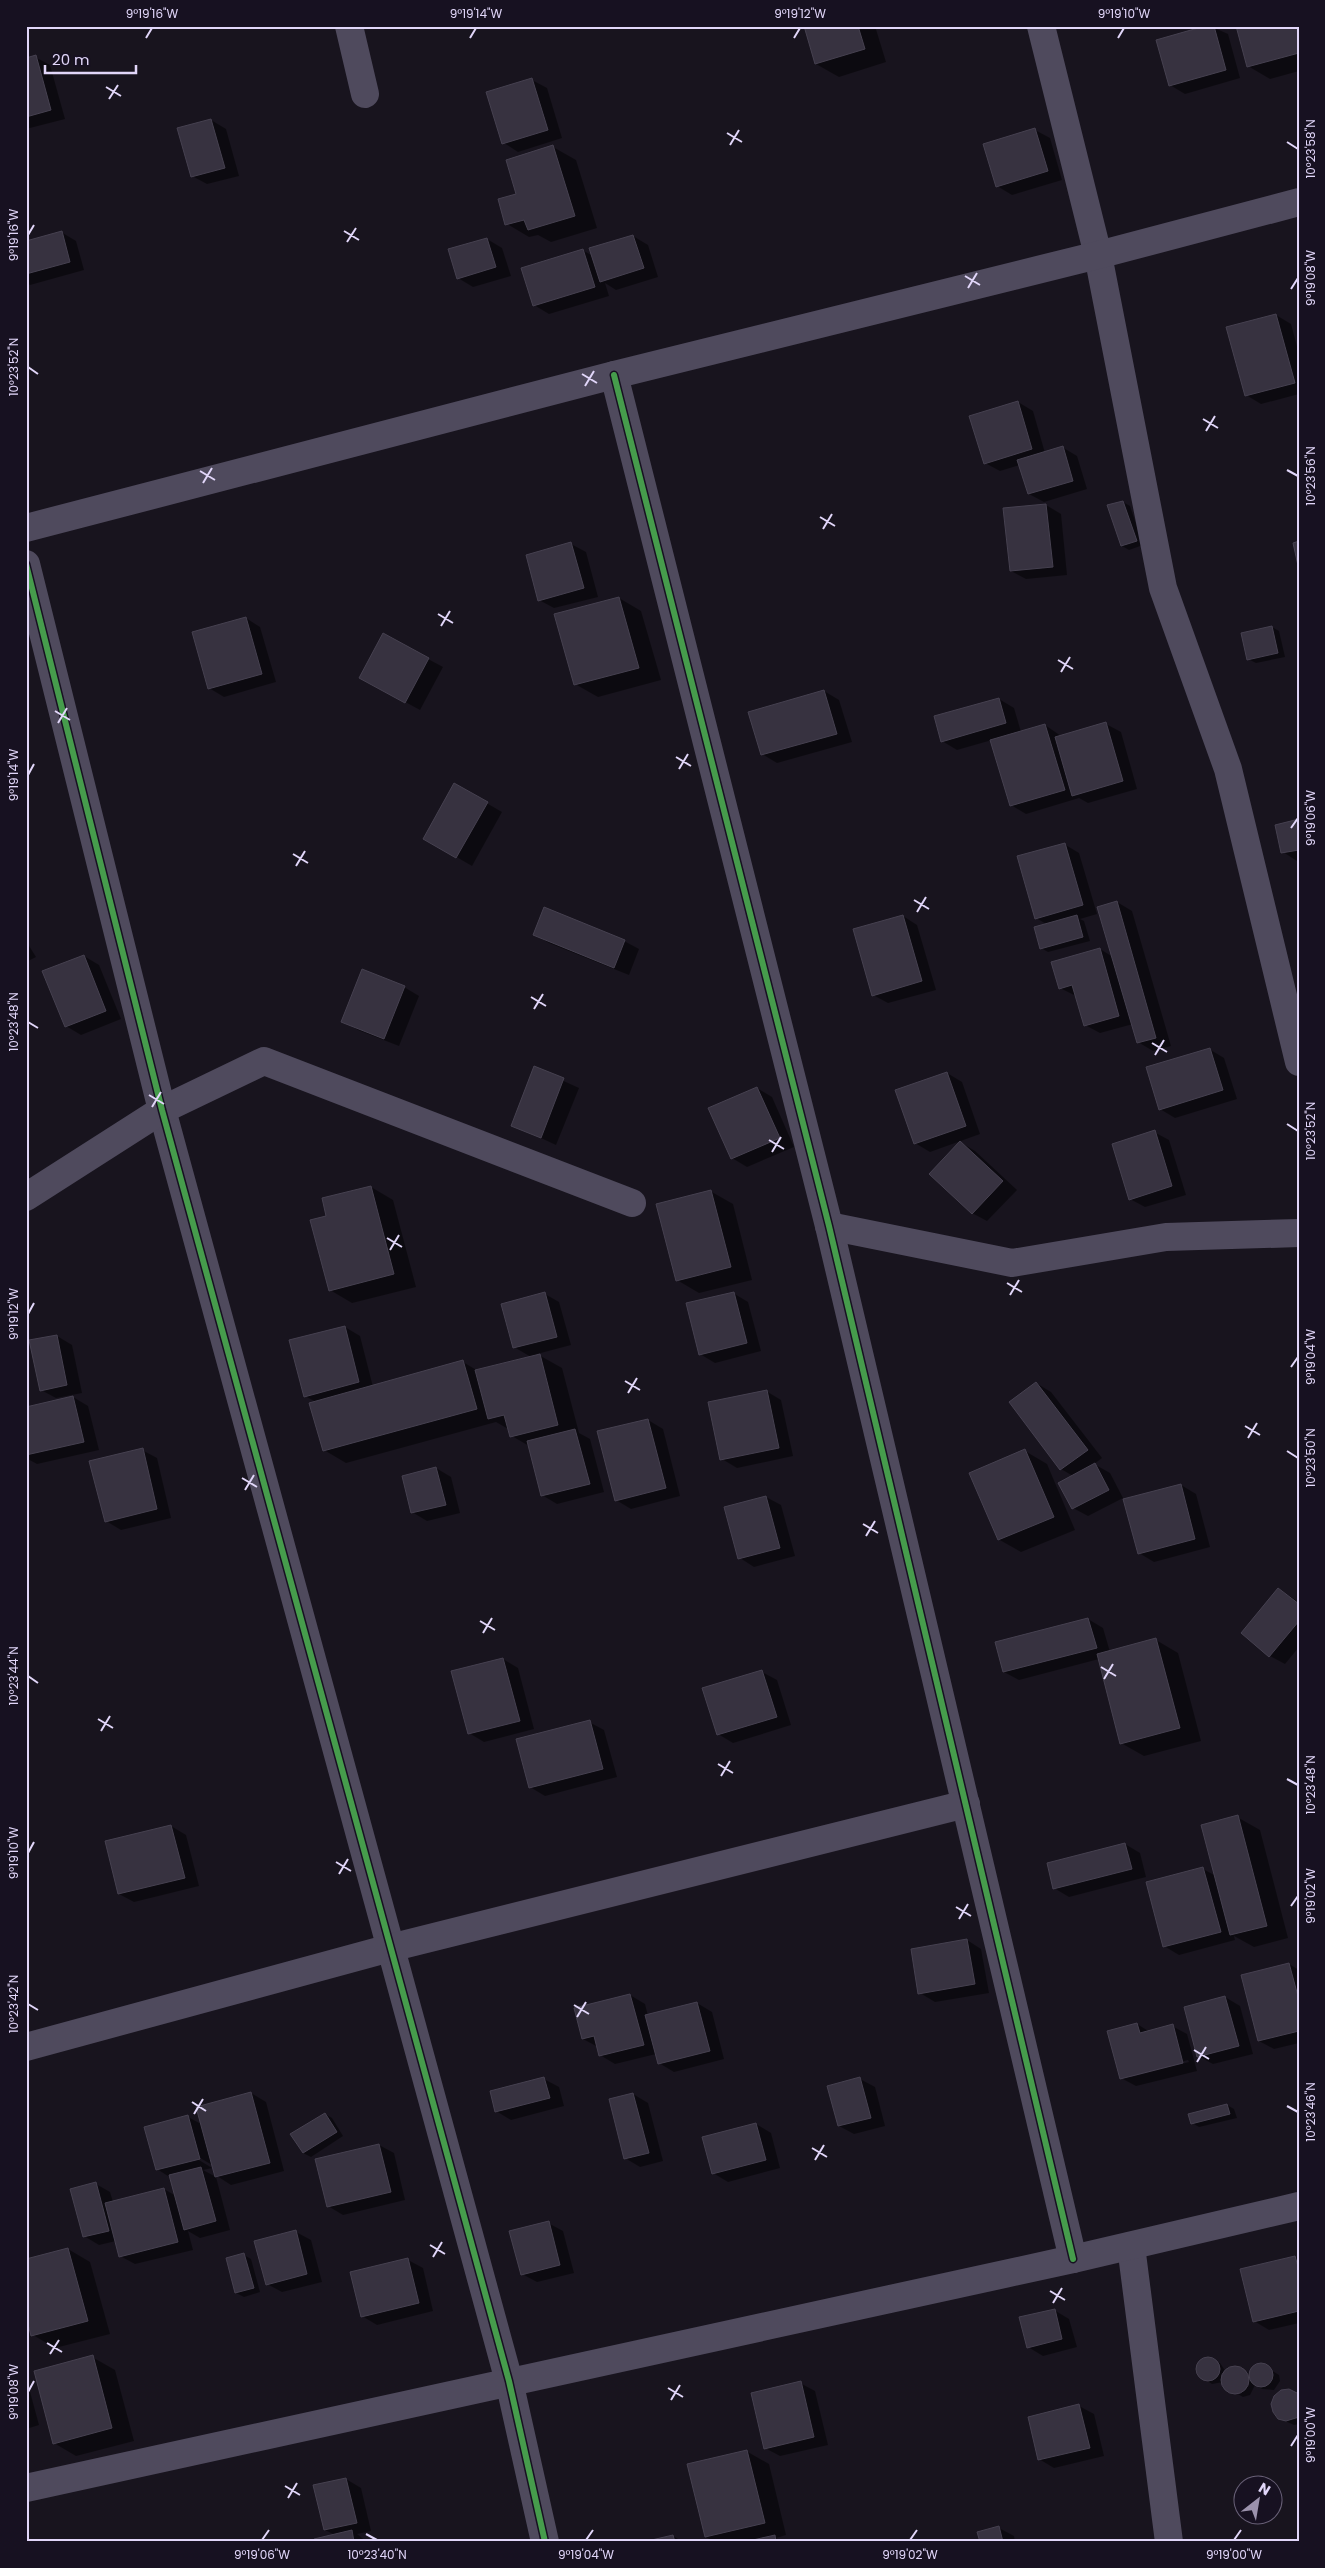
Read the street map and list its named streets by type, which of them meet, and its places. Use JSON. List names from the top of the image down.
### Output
{
  "scale_bar": "20 m",
  "north": "top right",
  "coordinates": [
    "9°19'16\"W",
    "9°19'14\"W",
    "9°19'12\"W",
    "9°19'10\"W",
    "10°23'58\"N",
    "9°19'08\"W",
    "10°23'52\"N",
    "10°23'56\"N",
    "9°19'06\"W",
    "10°23'48\"N",
    "9°19'04\"W",
    "10°23'50\"N",
    "10°23'44\"N",
    "9°19'02\"W",
    "10°23'42\"N",
    "10°23'46\"N",
    "9°19'00\"W",
    "10°23'40\"N"
  ]
}
